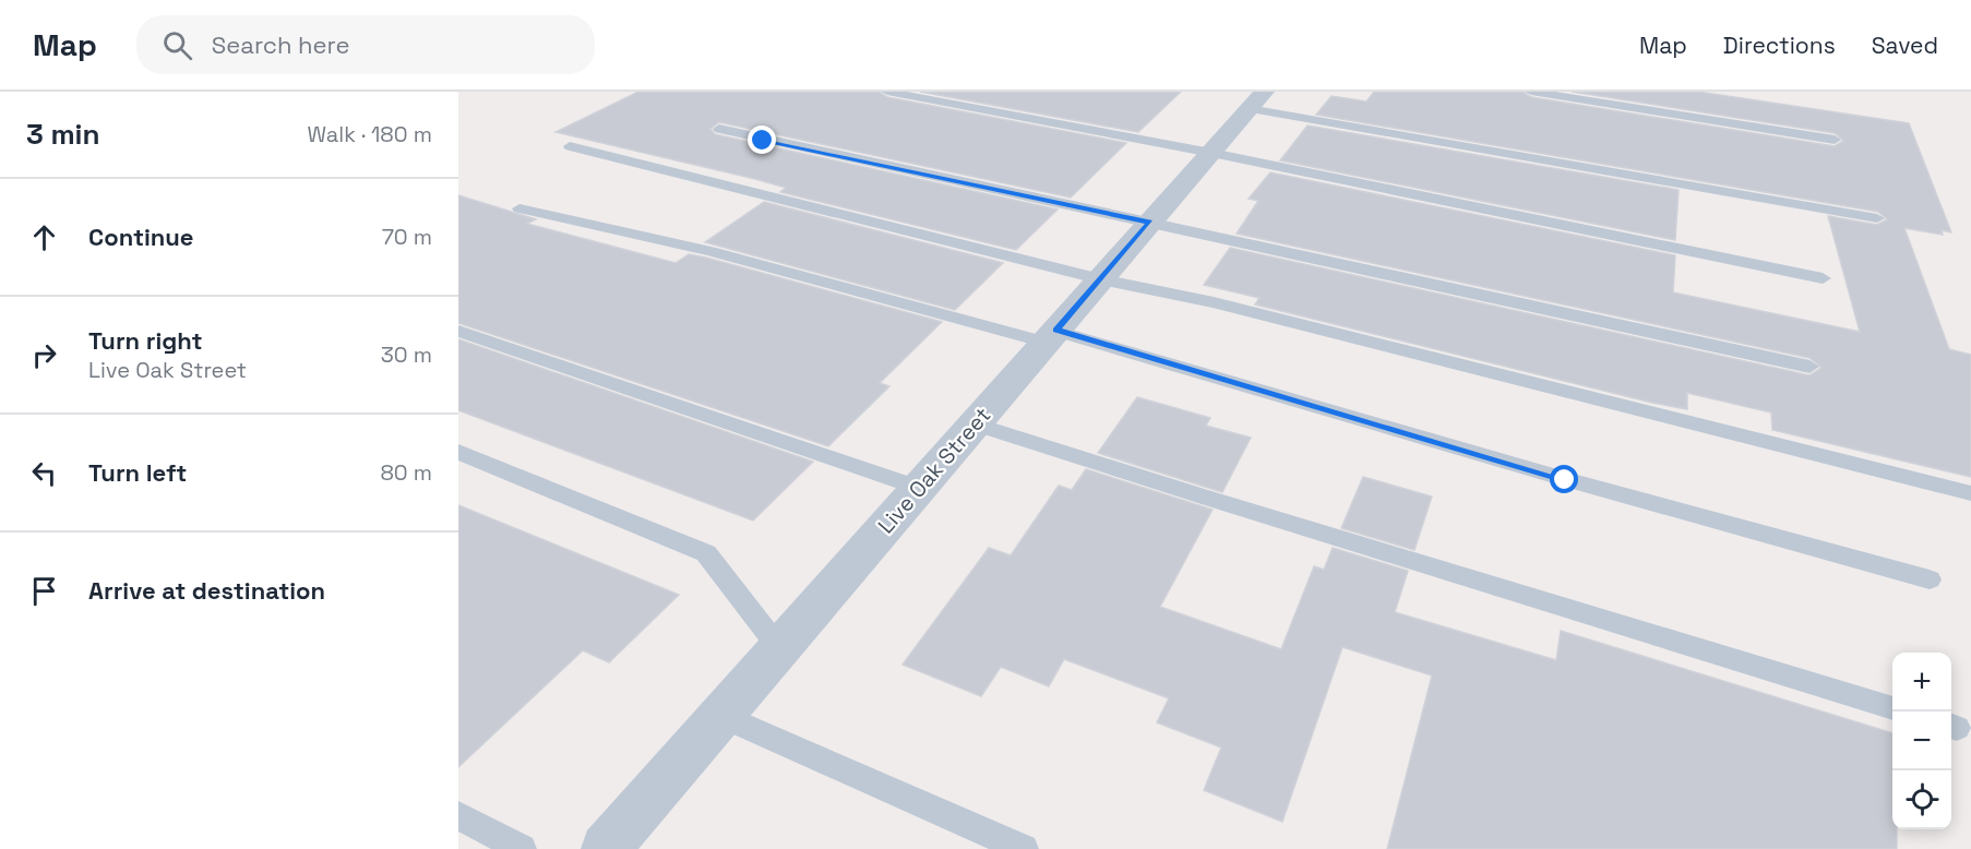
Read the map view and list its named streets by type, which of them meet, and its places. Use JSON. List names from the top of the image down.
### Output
{
  "streets": {
    "street": ["Live Oak Street"]
  },
  "page": {
    "header": "Map",
    "search": "Search here",
    "nav": ["Map", "Directions", "Saved"],
    "heading": ["3 min", "Walk · 180 m"],
    "list": [
      ["Continue", "70 m"],
      ["Turn right", "Live Oak Street", "30 m"],
      ["Turn left", "80 m"],
      "Arrive at destination"
    ],
    "map_buttons": ["+", "−"]
  }
}
